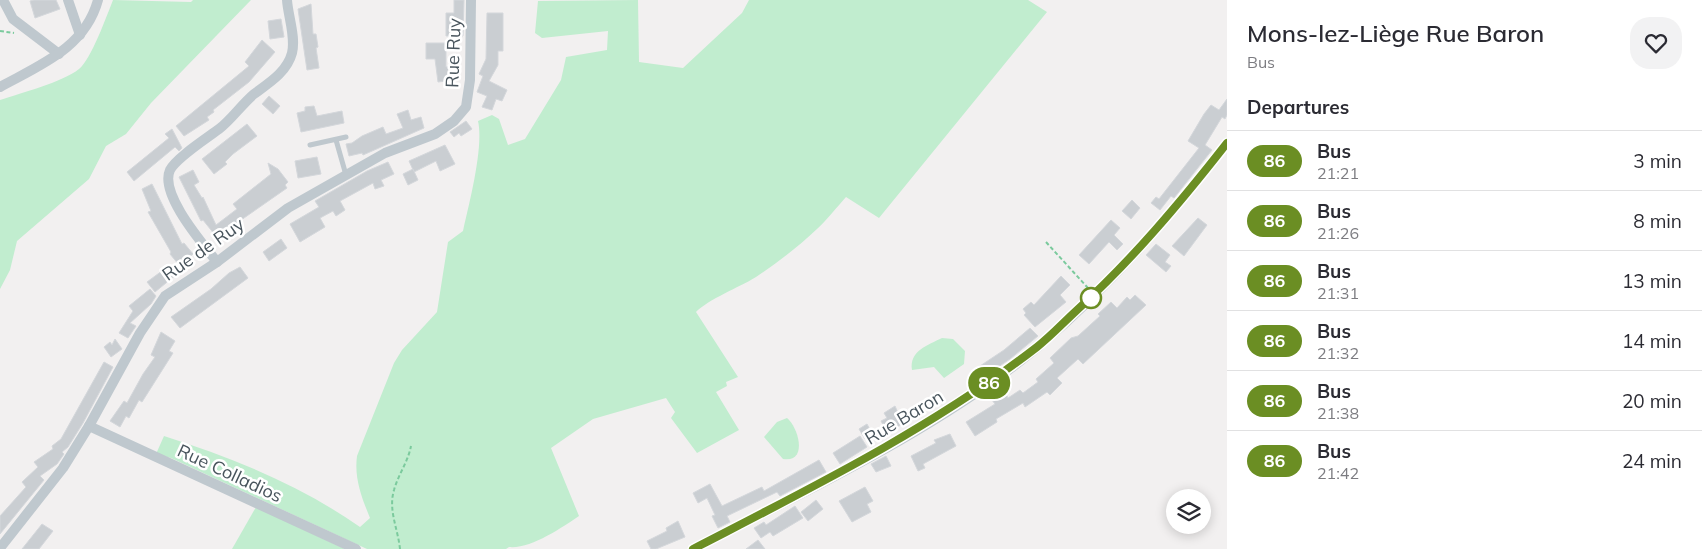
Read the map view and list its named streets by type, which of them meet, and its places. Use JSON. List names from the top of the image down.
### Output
{
  "streets": {
    "street": [
      "Rue Ruy",
      "Rue de Ruy",
      "Rue Baron",
      "Rue Colladios"
    ]
  },
  "crossings": [
    ["Rue Ruy", "Rue de Ruy"],
    ["Rue de Ruy", "Rue Colladios"]
  ],
  "lines": ["bus line 86"],
  "page": {
    "on_map": "86",
    "heading": [
      ["Mons-lez-Liège Rue Baron", "Bus"],
      "Departures"
    ],
    "list": [
      {
        "mark": "86",
        "name": "Bus",
        "note": "21:21",
        "value": "3 min"
      },
      {
        "mark": "86",
        "name": "Bus",
        "note": "21:26",
        "value": "8 min"
      },
      {
        "mark": "86",
        "name": "Bus",
        "note": "21:31",
        "value": "13 min"
      },
      {
        "mark": "86",
        "name": "Bus",
        "note": "21:32",
        "value": "14 min"
      },
      {
        "mark": "86",
        "name": "Bus",
        "note": "21:38",
        "value": "20 min"
      },
      {
        "mark": "86",
        "name": "Bus",
        "note": "21:42",
        "value": "24 min"
      }
    ]
  }
}
